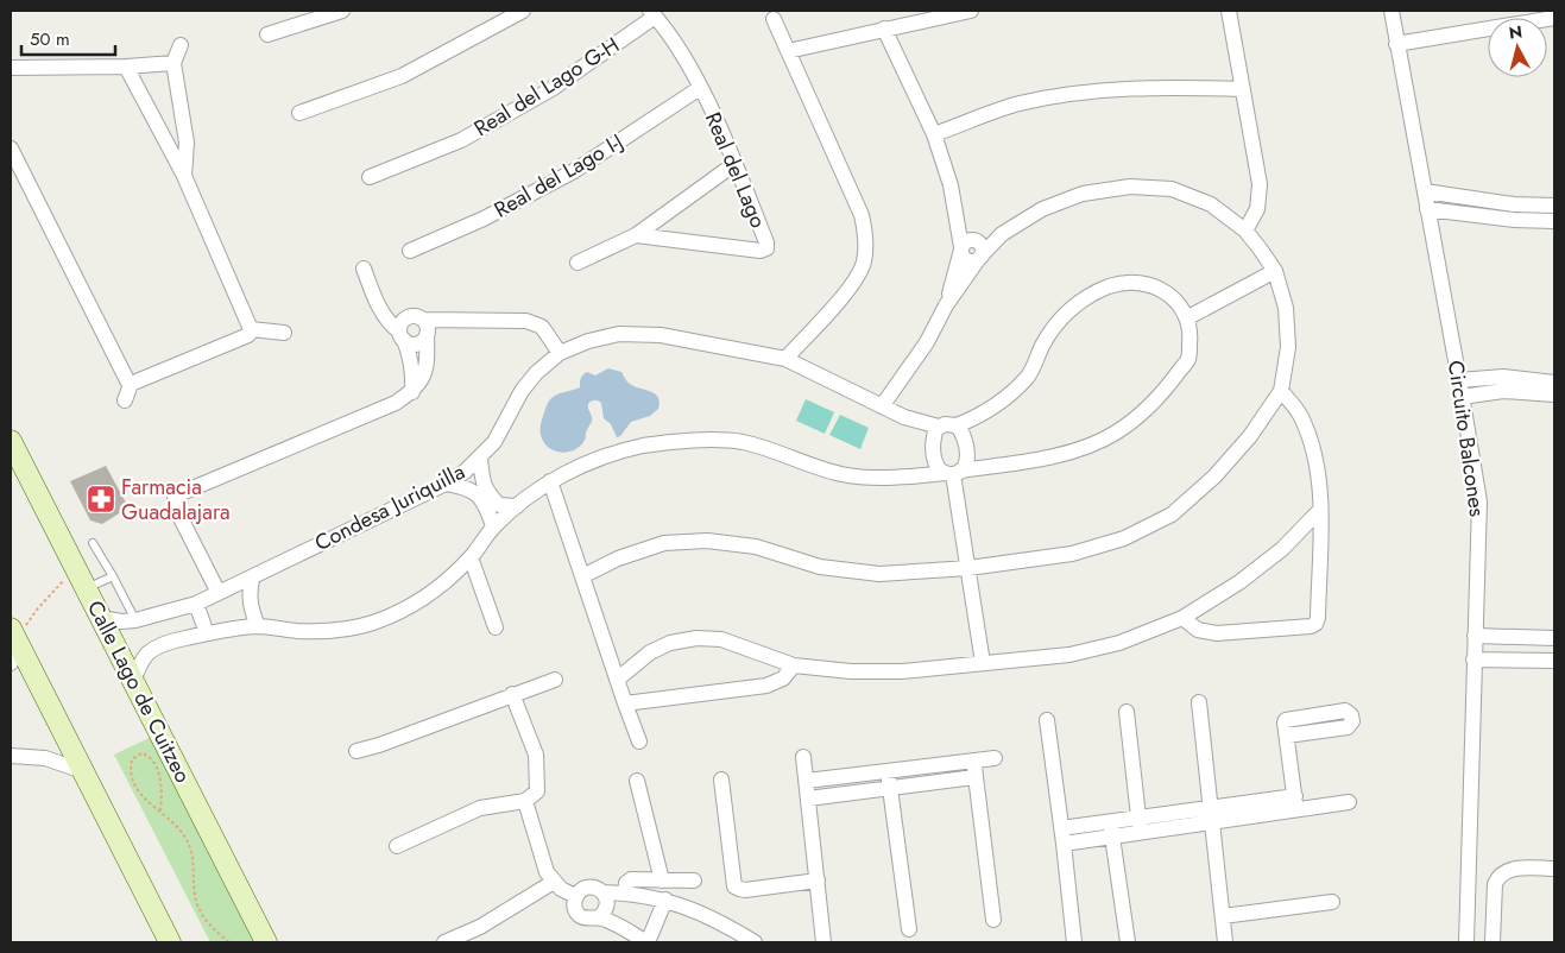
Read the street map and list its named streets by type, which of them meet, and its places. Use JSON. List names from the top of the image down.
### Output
{
  "streets": {
    "main road": ["Calle Lago de Cuitzeo"],
    "street": [
      "Real del Lago G-H",
      "Real del Lago",
      "Real del Lago I-J",
      "Circuito Balcones",
      "Condesa Juriquilla"
    ]
  },
  "crossings": [
    ["Real del Lago G-H", "Real del Lago"],
    ["Real del Lago", "Real del Lago I-J"],
    ["Condesa Juriquilla", "Calle Lago de Cuitzeo"]
  ],
  "places": {
    "pharmacy": ["Farmacia Guadalajara"]
  },
  "scale_bar": "50 m",
  "north": "top"
}
